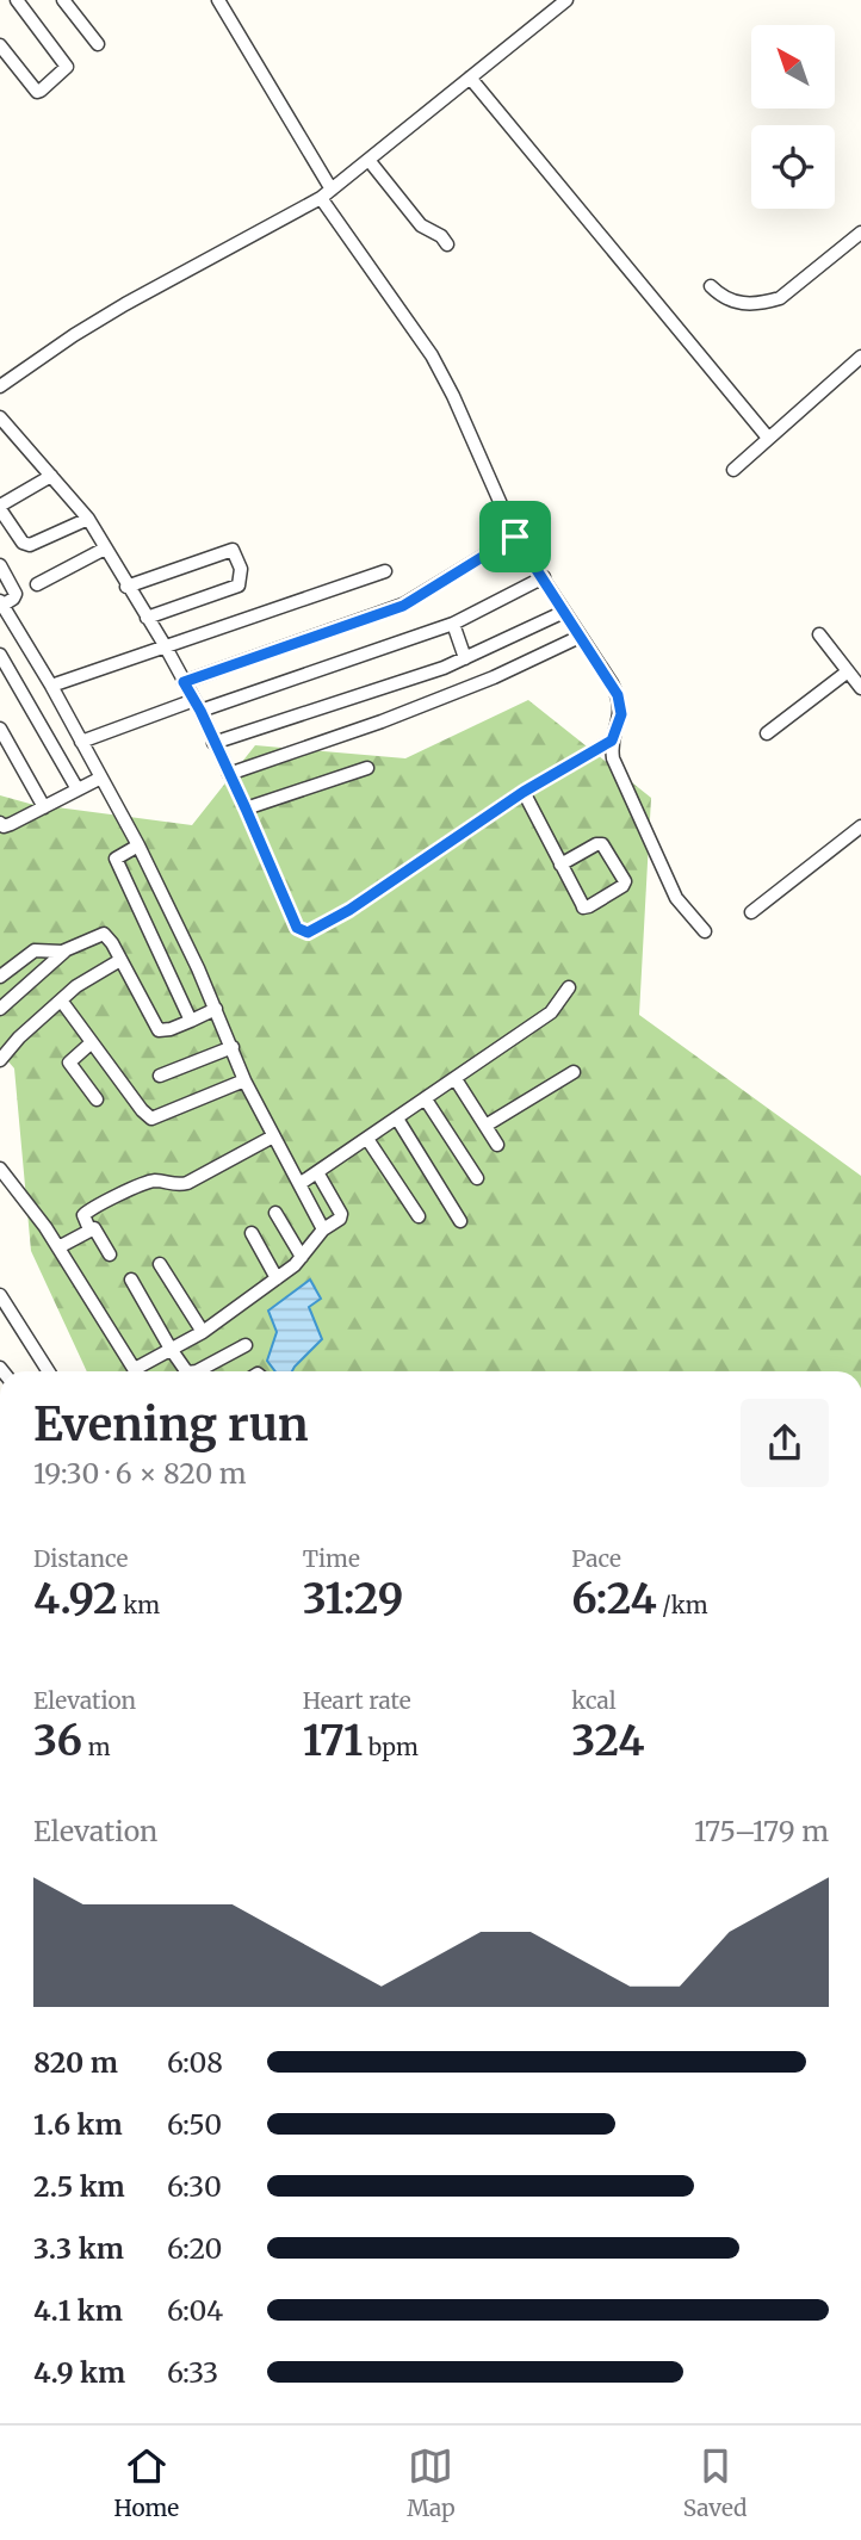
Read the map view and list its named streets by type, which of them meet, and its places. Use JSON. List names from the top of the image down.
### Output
{
  "north": "top left",
  "page": {
    "heading": ["Evening run", "19:30 · 6 × 820 m"],
    "stats": [
      ["Distance", "4.92 km"],
      ["Time", "31:29"],
      ["Pace", "6:24 /km"],
      ["Elevation", "36 m"],
      ["Heart rate", "171 bpm"],
      ["kcal", "324"]
    ],
    "chart": ["Elevation", "175–179 m"],
    "list": [
      {
        "name": "820 m",
        "note": "6:08"
      },
      {
        "name": "1.6 km",
        "note": "6:50"
      },
      {
        "name": "2.5 km",
        "note": "6:30"
      },
      {
        "name": "3.3 km",
        "note": "6:20"
      },
      {
        "name": "4.1 km",
        "note": "6:04"
      },
      {
        "name": "4.9 km",
        "note": "6:33"
      }
    ],
    "tabs": ["Home", "Map", "Saved"]
  }
}
